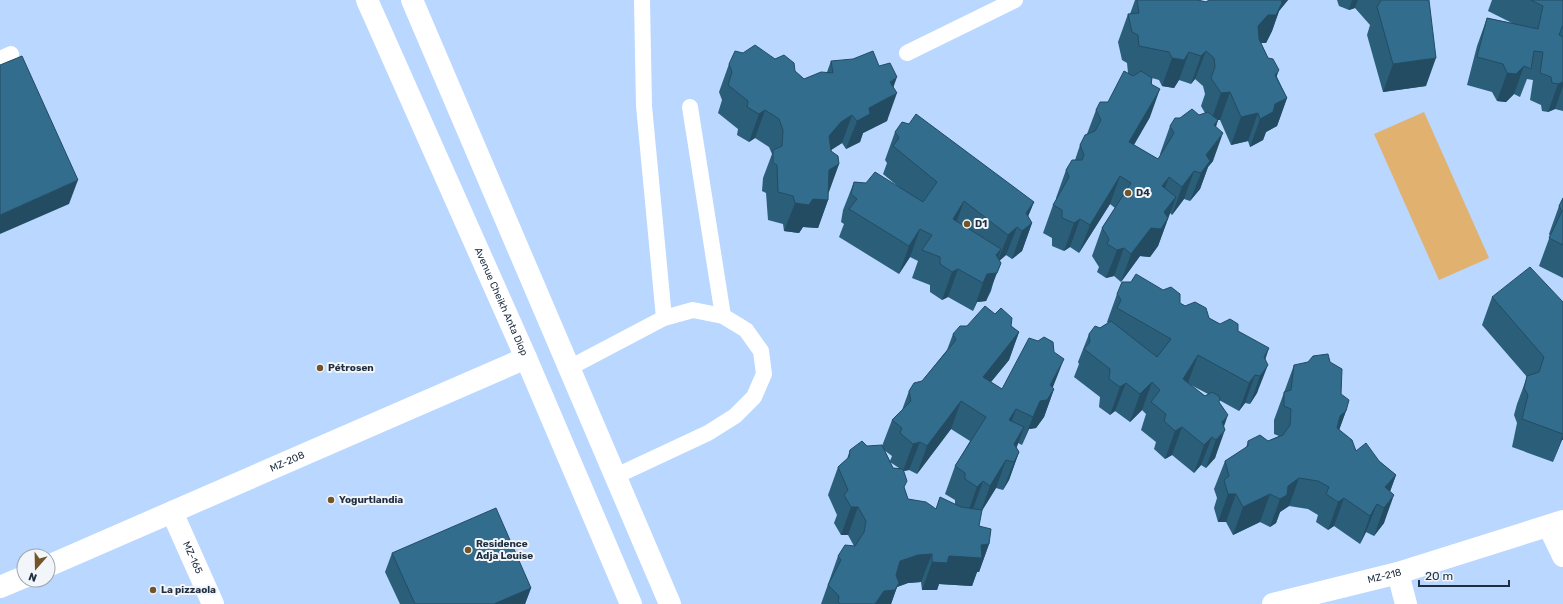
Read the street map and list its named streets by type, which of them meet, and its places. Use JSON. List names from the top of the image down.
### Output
{
  "streets": {
    "main road": [
      "Avenue Cheikh Anta Diop",
      "MZ-208",
      "MZ-165",
      "MZ-218"
    ]
  },
  "crossings": [
    ["Avenue Cheikh Anta Diop", "MZ-208"],
    ["MZ-208", "MZ-165"]
  ],
  "places": [
    "D4",
    "D1",
    "Pétrosen",
    "Yogurtlandia",
    "Residence Adja Louise",
    "La pizzaola"
  ],
  "scale_bar": "20 m",
  "north": "bottom"
}
